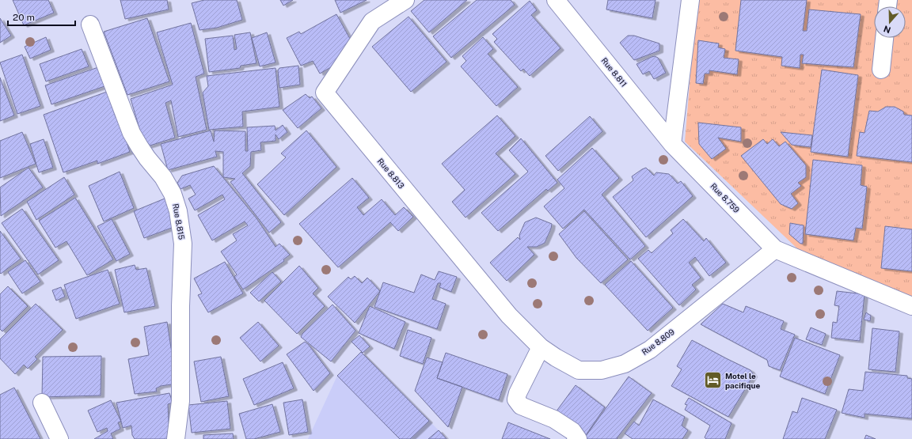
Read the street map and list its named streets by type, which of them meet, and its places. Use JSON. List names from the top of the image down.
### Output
{
  "streets": {
    "street": [
      "Rue 8.811",
      "Rue 8.813",
      "Rue 8.759",
      "Rue 8.815",
      "Rue 8.809"
    ]
  },
  "crossings": [
    ["Rue 8.811", "Rue 8.759"],
    ["Rue 8.813", "Rue 8.809"],
    ["Rue 8.759", "Rue 8.809"]
  ],
  "places": {
    "hotel": ["Motel le pacifique"]
  },
  "scale_bar": "20 m",
  "north": "bottom"
}
